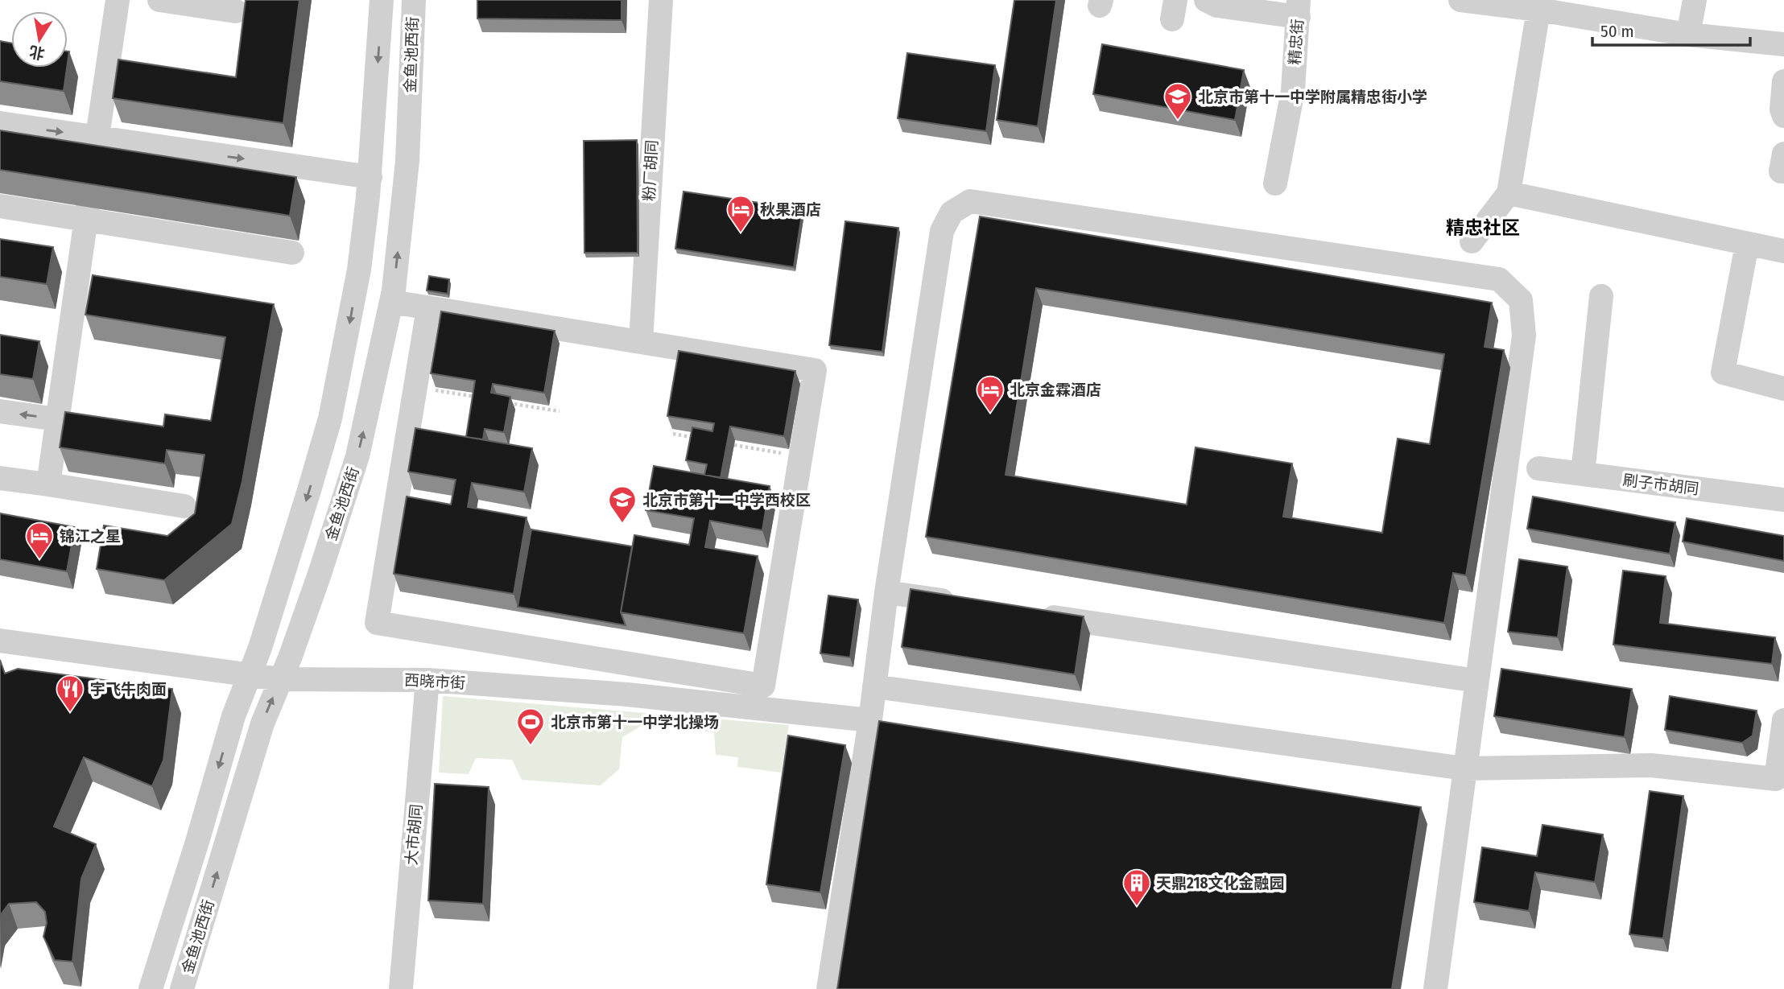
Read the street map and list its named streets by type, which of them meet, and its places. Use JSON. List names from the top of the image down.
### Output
{
  "streets": {
    "street": [
      "精忠街",
      "金鱼池西街",
      "粉厂胡同",
      "刷子市胡同",
      "西晓市街",
      "大市胡同"
    ]
  },
  "crossings": [
    ["金鱼池西街", "西晓市街"],
    ["西晓市街", "大市胡同"]
  ],
  "districts": ["精忠社区"],
  "places": {
    "school or university": ["北京市第十一中学附属精忠街小学", "北京市第十一中学西校区"],
    "hotel": ["秋果酒店", "北京金霖酒店", "锦江之星"],
    "restaurant": ["宇飞牛肉面"],
    "sports": ["北京市第十一中学北操场"],
    "building": ["天鼎218文化金融园"]
  },
  "scale_bar": "50 m",
  "north": "bottom"
}
